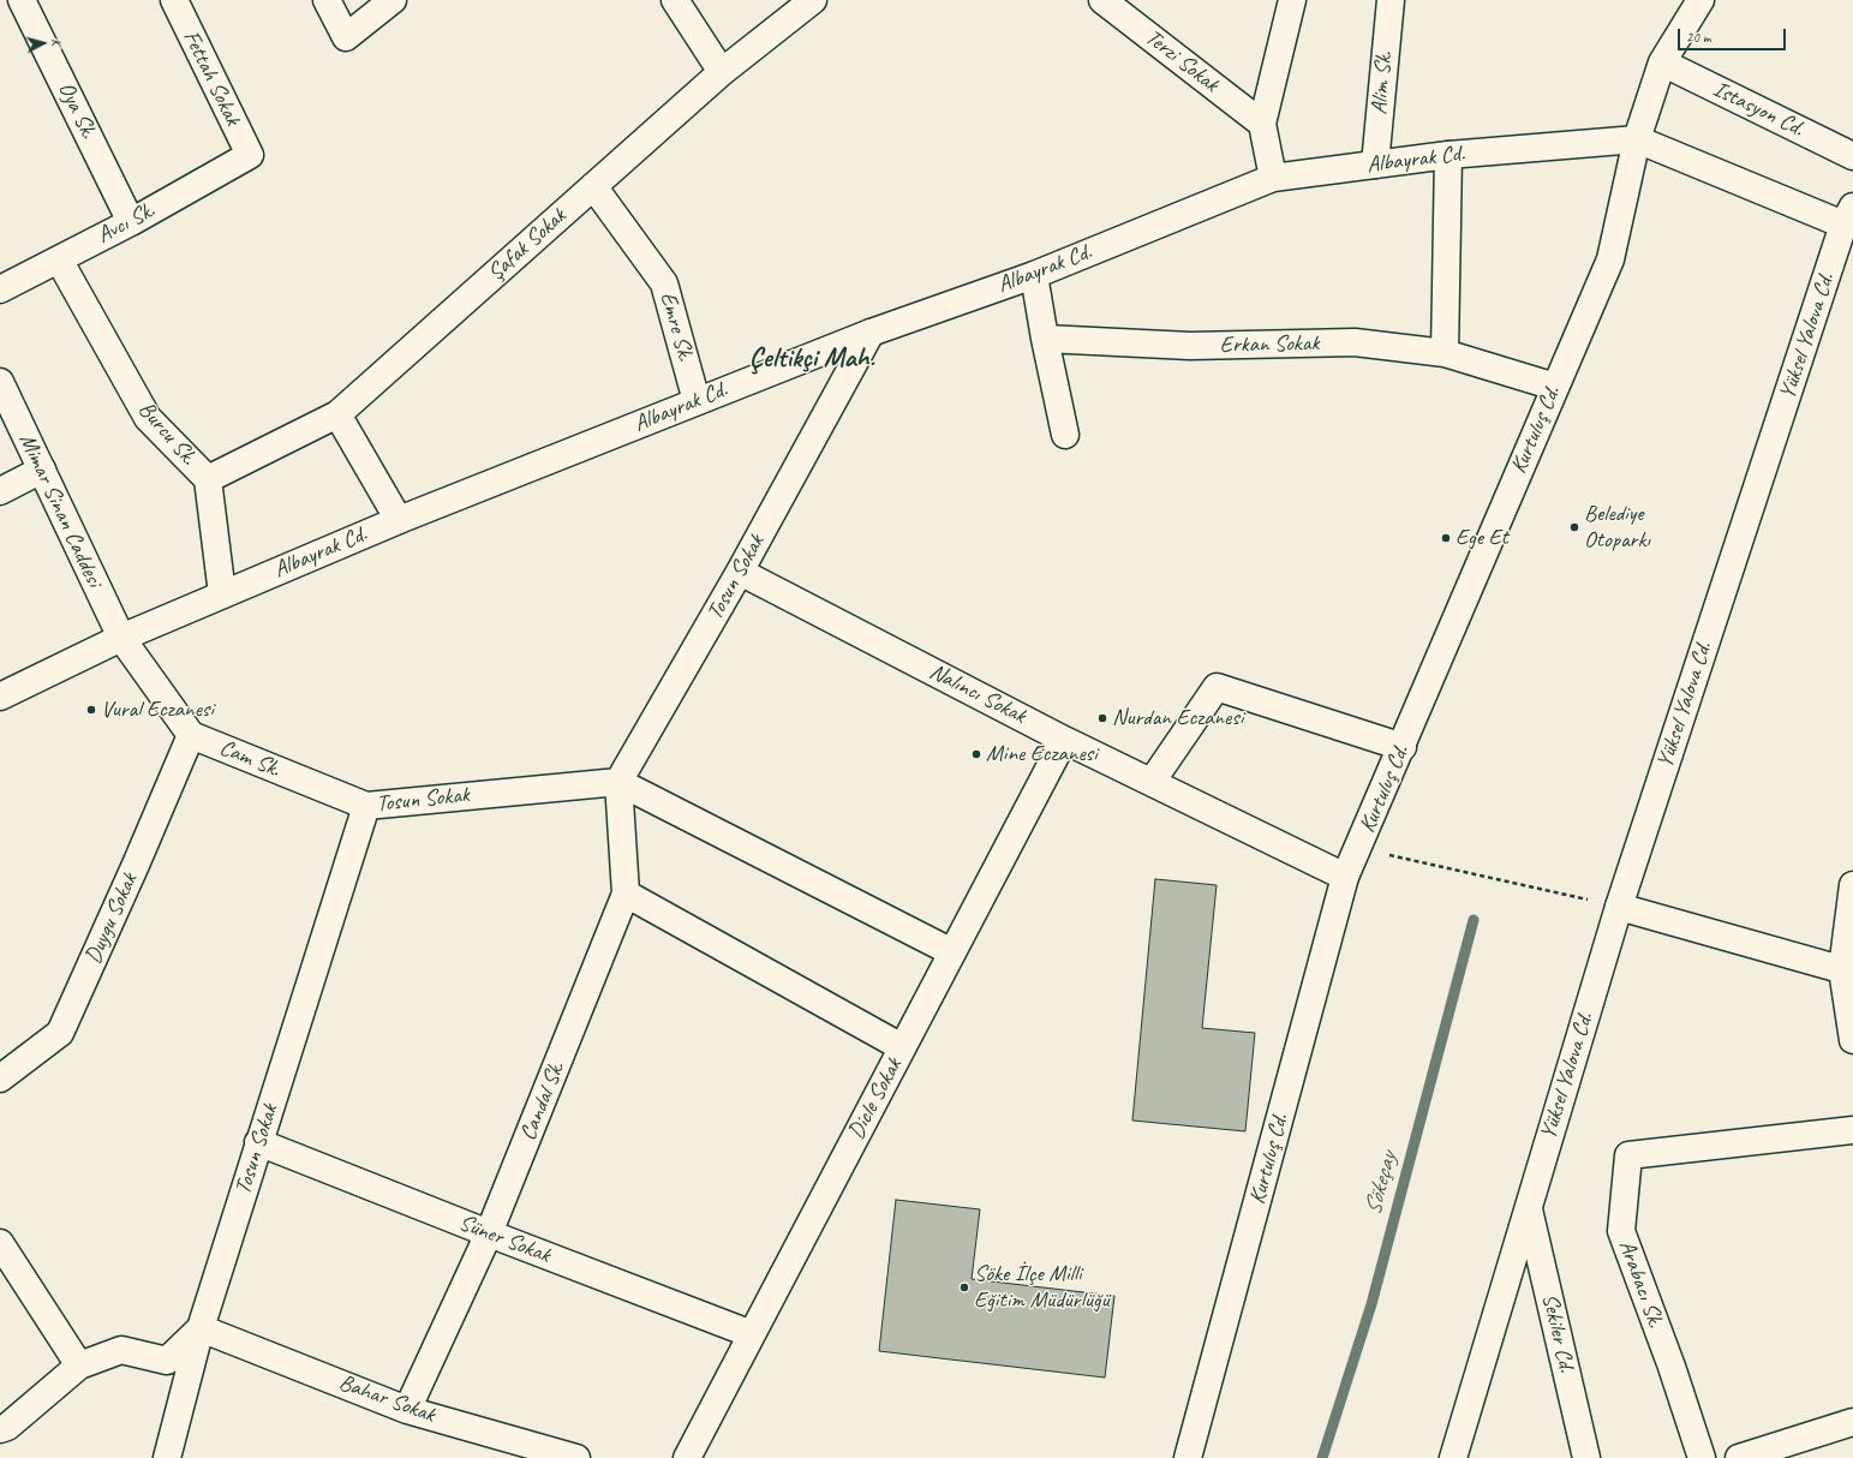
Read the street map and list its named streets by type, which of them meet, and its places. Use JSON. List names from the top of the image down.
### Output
{
  "streets": {
    "street": [
      "Terzi Sokak",
      "Fettah Sokak",
      "Alim Sk.",
      "Istasyon Cd.",
      "Oya Sk.",
      "Albayrak Cd.",
      "Avcı Sk.",
      "Şafak Sokak",
      "Emre Sk.",
      "Yüksel Yalova Cd.",
      "Erkan Sokak",
      "Kurtuluş Cd.",
      "Burcu Sk.",
      "Mimar Sinan Caddesi",
      "Tosun Sokak",
      "Nalıncı Sokak",
      "Cam Sk.",
      "Duygu Sokak",
      "Dicle Sokak",
      "Candal Sk.",
      "Süner Sokak",
      "Arabacı Sk.",
      "Sekiler Cd.",
      "Bahar Sokak"
    ]
  },
  "crossings": [
    ["Fettah Sokak", "Avcı Sk."],
    ["Alim Sk.", "Albayrak Cd."],
    ["Istasyon Cd.", "Kurtuluş Cd."],
    ["Oya Sk.", "Avcı Sk."],
    ["Albayrak Cd.", "Emre Sk."],
    ["Albayrak Cd.", "Kurtuluş Cd."],
    ["Albayrak Cd.", "Mimar Sinan Caddesi"],
    ["Albayrak Cd.", "Tosun Sokak"],
    ["Albayrak Cd.", "Cam Sk."],
    ["Avcı Sk.", "Burcu Sk."],
    ["Şafak Sokak", "Emre Sk."],
    ["Şafak Sokak", "Burcu Sk."],
    ["Yüksel Yalova Cd.", "Sekiler Cd."],
    ["Erkan Sokak", "Kurtuluş Cd."],
    ["Kurtuluş Cd.", "Nalıncı Sokak"],
    ["Mimar Sinan Caddesi", "Cam Sk."],
    ["Tosun Sokak", "Nalıncı Sokak"],
    ["Tosun Sokak", "Cam Sk."],
    ["Tosun Sokak", "Candal Sk."],
    ["Tosun Sokak", "Süner Sokak"],
    ["Tosun Sokak", "Bahar Sokak"],
    ["Nalıncı Sokak", "Dicle Sokak"],
    ["Cam Sk.", "Duygu Sokak"],
    ["Dicle Sokak", "Süner Sokak"],
    ["Candal Sk.", "Süner Sokak"],
    ["Candal Sk.", "Bahar Sokak"]
  ],
  "districts": ["Çeltikçi Mah."],
  "water": ["Sökeçay"],
  "places": [
    "Belediye Otoparkı",
    "Ege Et",
    "Vural Eczanesi",
    "Nurdan Eczanesi",
    "Mine Eczanesi",
    "Söke İlçe Milli Eğitim Müdürlüğü"
  ],
  "scale_bar": "20 m",
  "north": "right"
}
